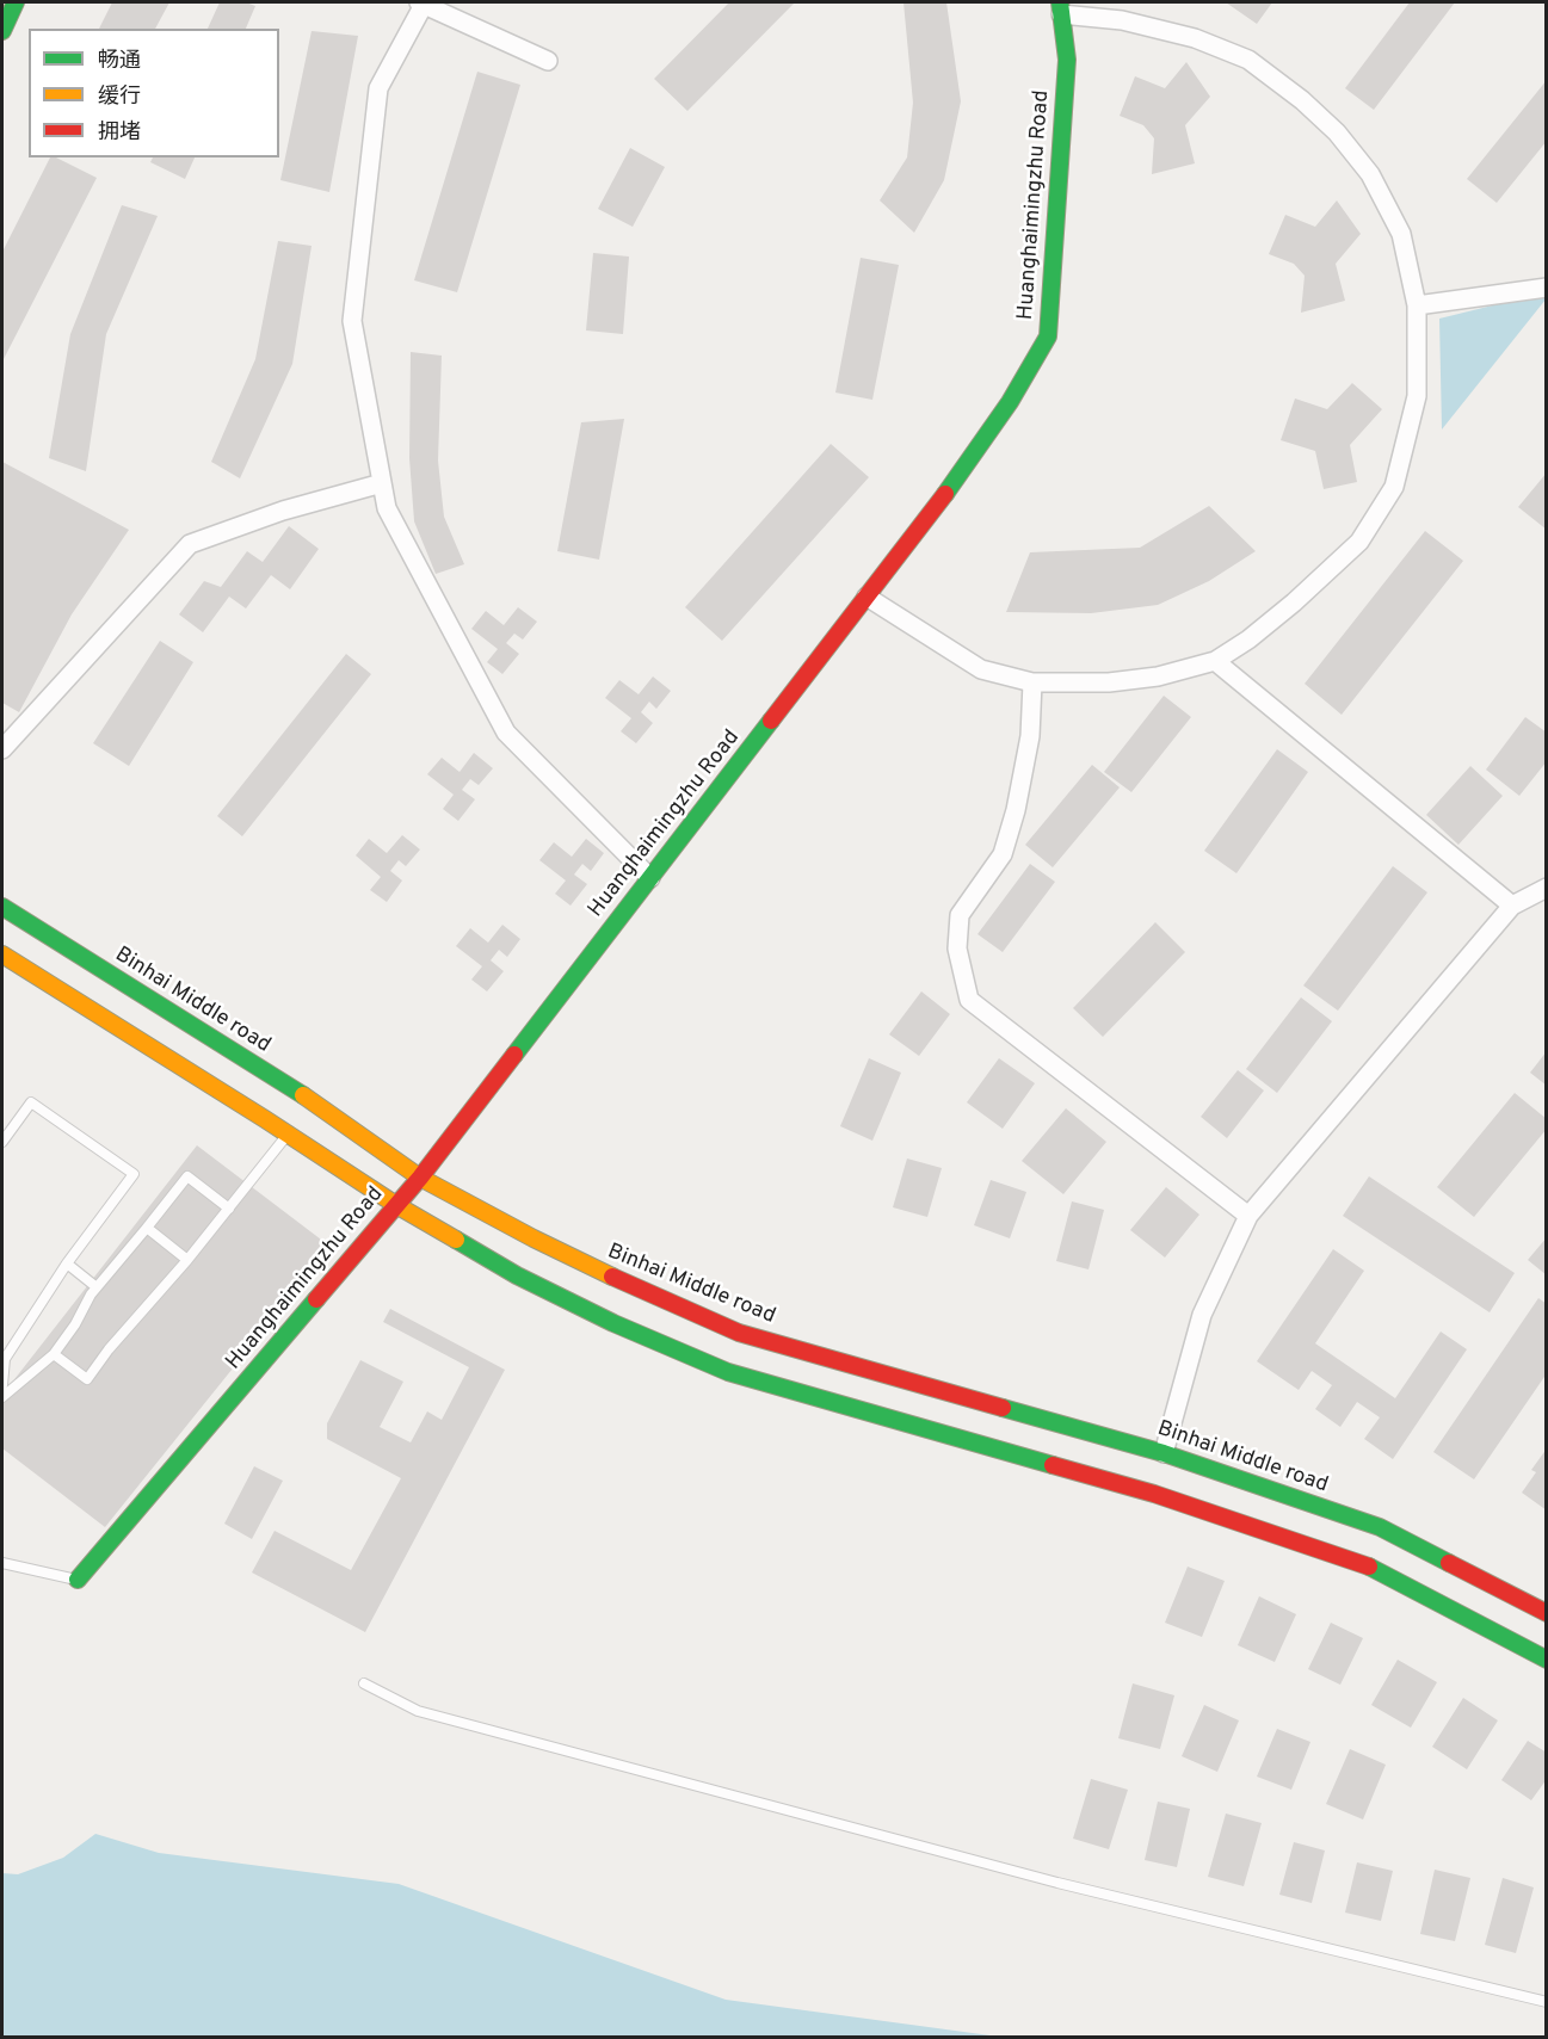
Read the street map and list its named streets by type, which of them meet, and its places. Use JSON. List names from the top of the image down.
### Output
{
  "streets": {
    "main road": ["Huanghaimingzhu Road", "Binhai Middle road"]
  },
  "crossings": [
    ["Huanghaimingzhu Road", "Binhai Middle road"]
  ],
  "legend": ["畅通", "缓行", "拥堵"]
}
